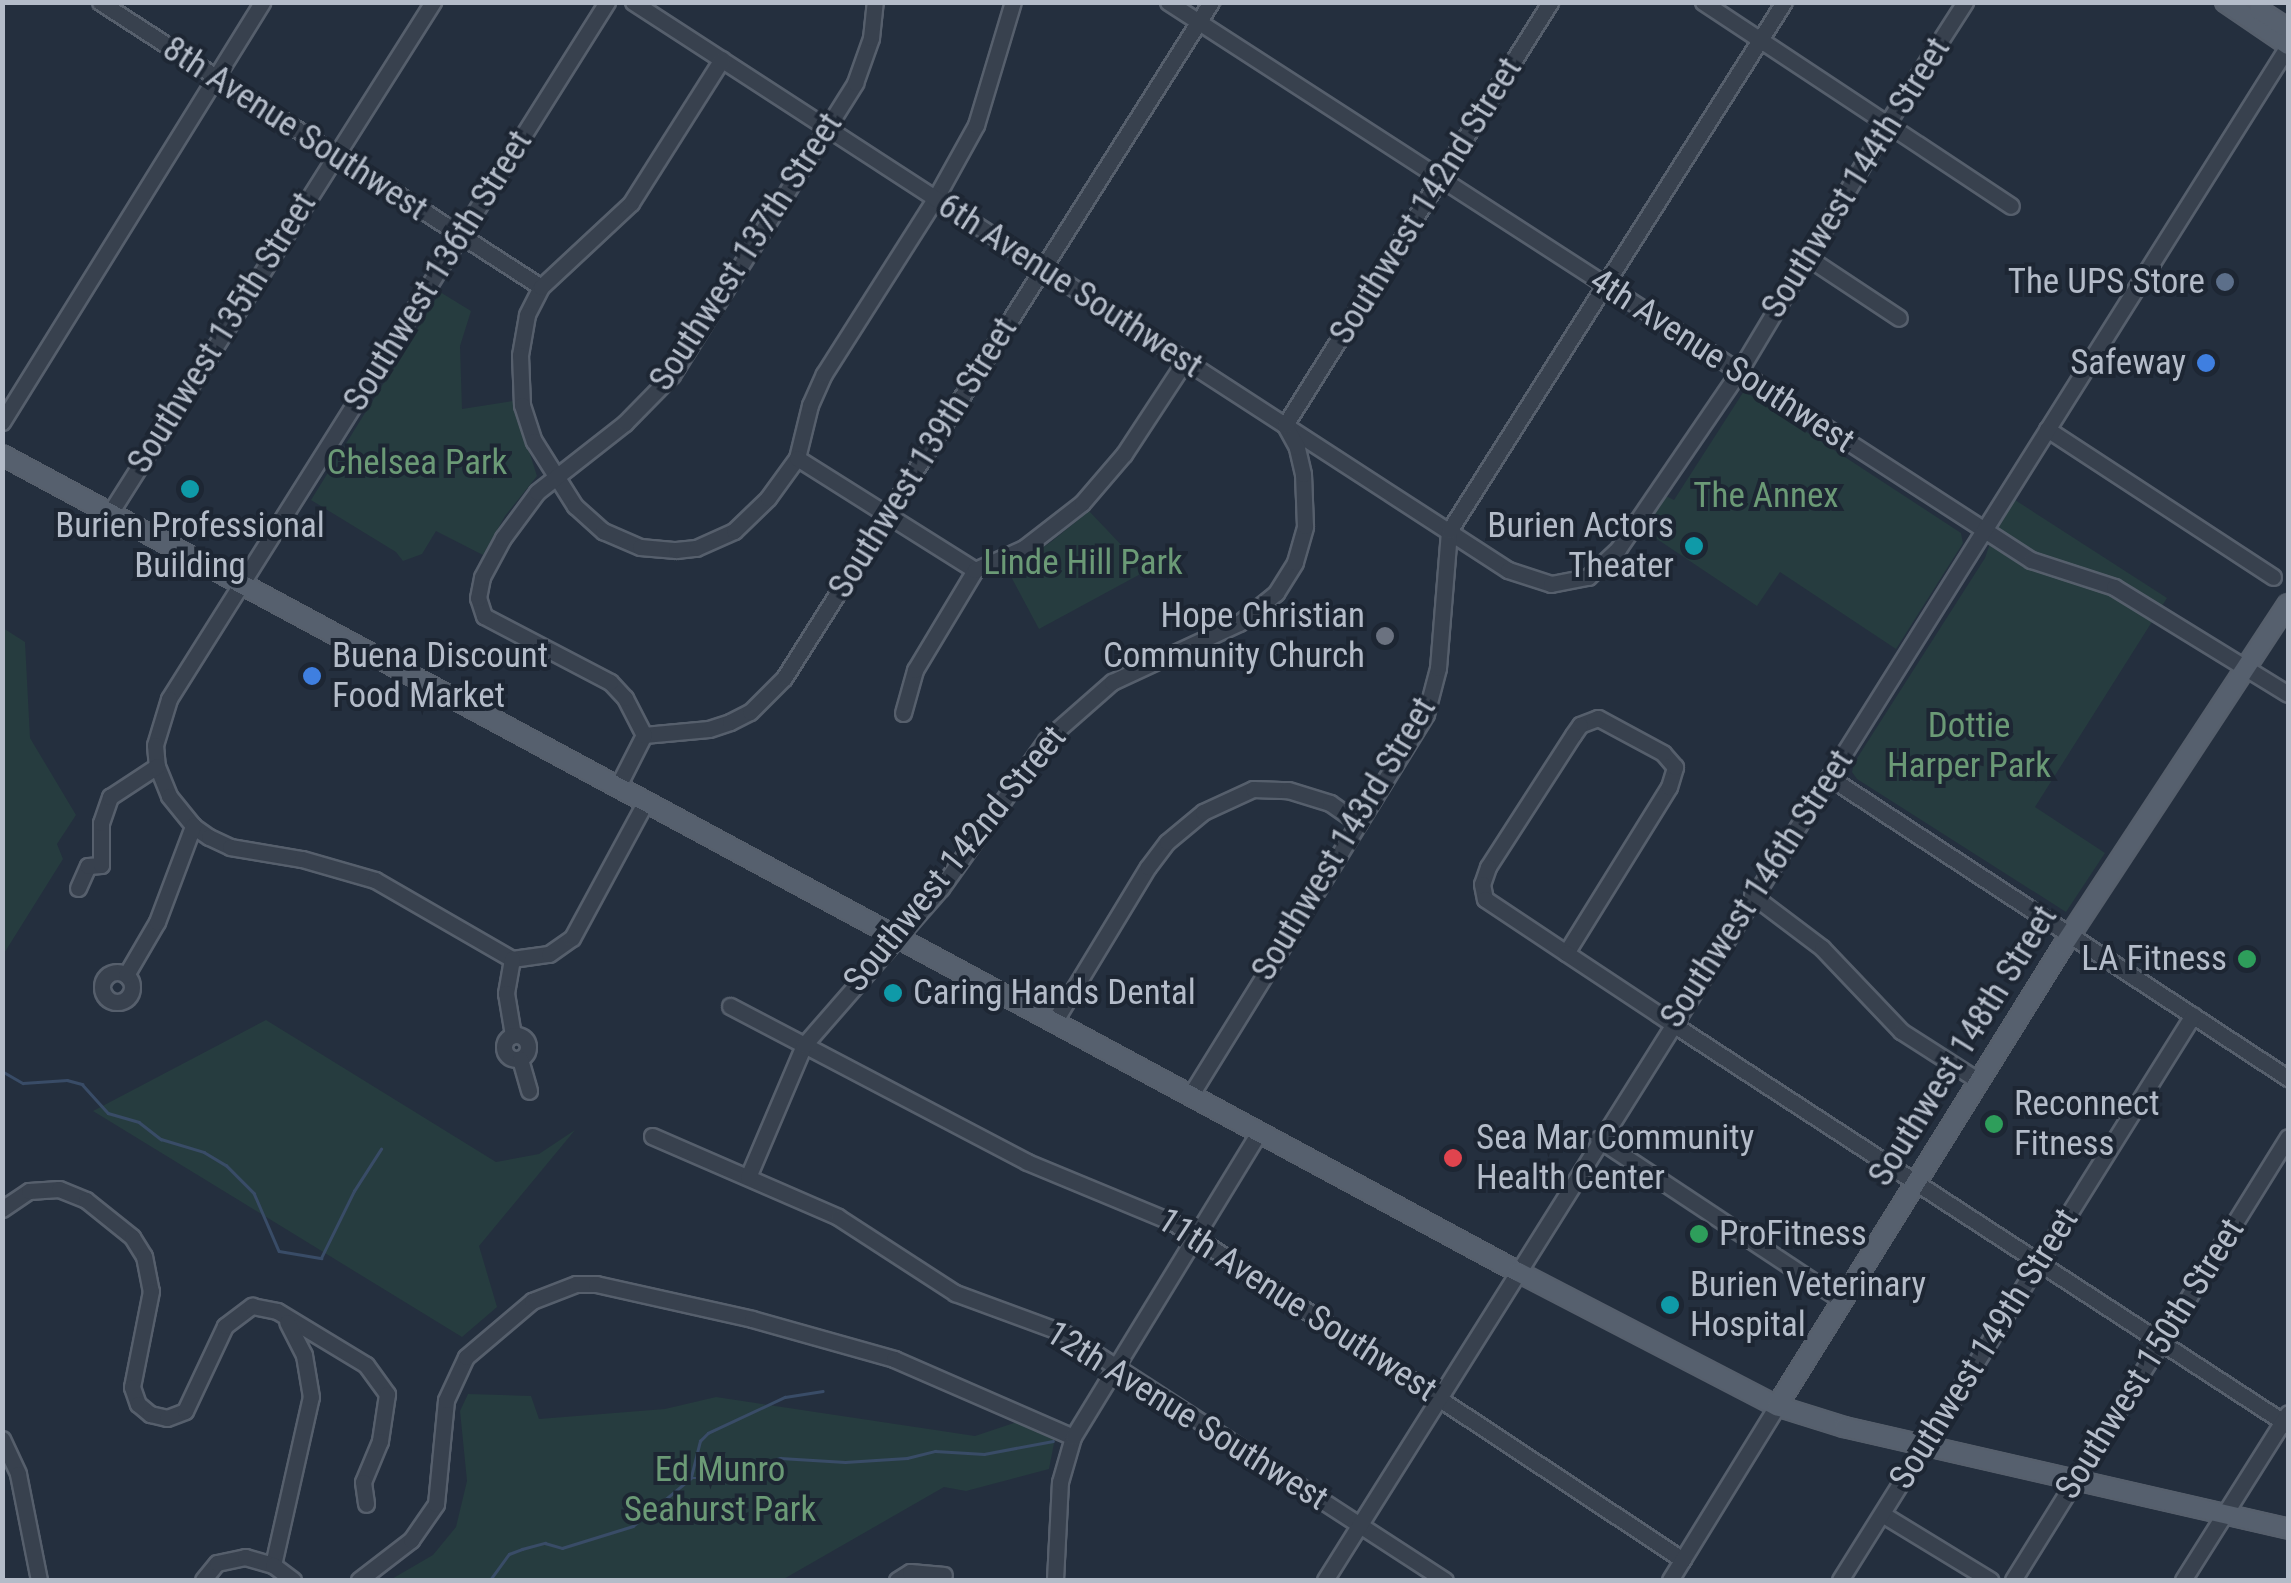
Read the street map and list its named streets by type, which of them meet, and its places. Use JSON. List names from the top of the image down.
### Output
{
  "streets": {
    "main road": ["Southwest 148th Street"],
    "street": [
      "8th Avenue Southwest",
      "Southwest 144th Street",
      "Southwest 142nd Street",
      "Southwest 137th Street",
      "Southwest 136th Street",
      "6th Avenue Southwest",
      "Southwest 135th Street",
      "4th Avenue Southwest",
      "Southwest 139th Street",
      "Southwest 143rd Street",
      "Southwest 146th Street",
      "11th Avenue Southwest",
      "Southwest 149th Street",
      "Southwest 150th Street",
      "12th Avenue Southwest"
    ]
  },
  "crossings": [
    ["8th Avenue Southwest", "Southwest 136th Street"],
    ["8th Avenue Southwest", "Southwest 135th Street"],
    ["Southwest 144th Street", "6th Avenue Southwest"],
    ["Southwest 144th Street", "4th Avenue Southwest"],
    ["Southwest 142nd Street", "6th Avenue Southwest"],
    ["Southwest 142nd Street", "4th Avenue Southwest"],
    ["Southwest 142nd Street", "11th Avenue Southwest"],
    ["Southwest 142nd Street", "12th Avenue Southwest"],
    ["Southwest 137th Street", "6th Avenue Southwest"],
    ["Southwest 137th Street", "Southwest 139th Street"],
    ["6th Avenue Southwest", "Southwest 139th Street"],
    ["6th Avenue Southwest", "Southwest 143rd Street"],
    ["4th Avenue Southwest", "Southwest 139th Street"],
    ["4th Avenue Southwest", "Southwest 143rd Street"],
    ["4th Avenue Southwest", "Southwest 146th Street"],
    ["4th Avenue Southwest", "Southwest 148th Street"],
    ["Southwest 146th Street", "11th Avenue Southwest"],
    ["Southwest 146th Street", "12th Avenue Southwest"],
    ["Southwest 148th Street", "11th Avenue Southwest"]
  ],
  "parks": [
    "Chelsea Park",
    "The Annex",
    "Linde Hill Park",
    "Dottie Harper Park",
    "Ed Munro Seahurst Park"
  ],
  "places": [
    "The UPS Store",
    "Safeway",
    "Burien Professional Building",
    "Burien Actors Theater",
    "Hope Christian Community Church",
    "Buena Discount Food Market",
    "LA Fitness",
    "Caring Hands Dental",
    "Reconnect Fitness",
    "Sea Mar Community Health Center",
    "ProFitness",
    "Burien Veterinary Hospital"
  ]
}
